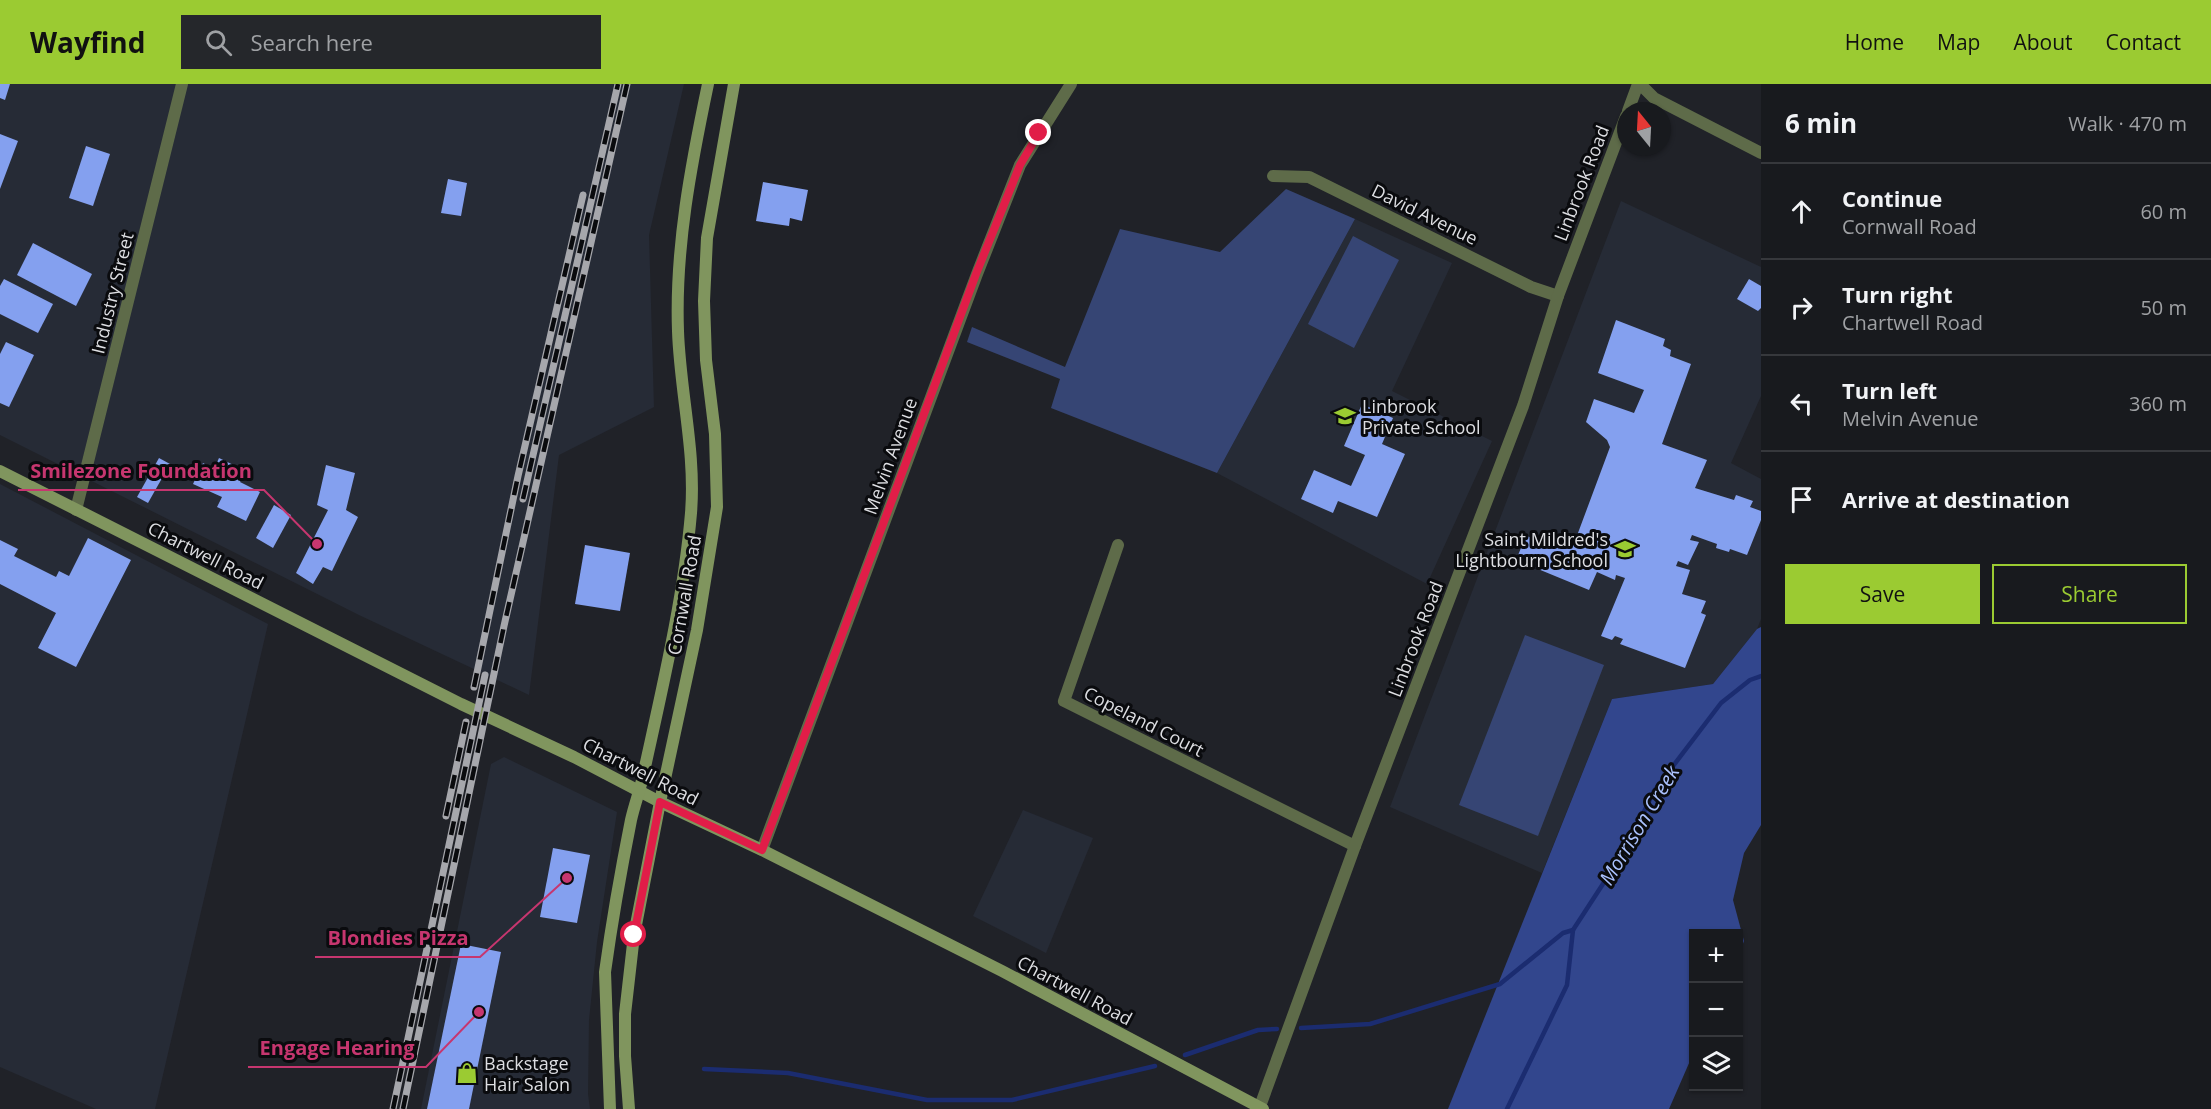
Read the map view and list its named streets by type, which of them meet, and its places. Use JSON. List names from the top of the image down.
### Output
{
  "streets": {
    "main road": ["Chartwell Road", "Cornwall Road"],
    "street": [
      "Linbrook Road",
      "David Avenue",
      "Industry Street",
      "Melvin Avenue",
      "Copeland Court"
    ]
  },
  "crossings": [
    ["Linbrook Road", "David Avenue"],
    ["Linbrook Road", "Chartwell Road"],
    ["Linbrook Road", "Copeland Court"],
    ["Industry Street", "Chartwell Road"],
    ["Melvin Avenue", "Chartwell Road"],
    ["Chartwell Road", "Cornwall Road"]
  ],
  "water": ["Morrison Creek"],
  "places": {
    "school or university": ["Linbrook Private School", "Saint Mildred's Lightbourn School"],
    "other": ["Smilezone Foundation", "Blondies Pizza", "Engage Hearing"],
    "shop": ["Backstage Hair Salon"]
  },
  "north": "top",
  "page": {
    "header": "Wayfind",
    "search": "Search here",
    "nav": [
      "Home",
      "Map",
      "About",
      "Contact"
    ],
    "heading": ["6 min", "Walk · 470 m"],
    "list": [
      ["Continue", "Cornwall Road", "60 m"],
      ["Turn right", "Chartwell Road", "50 m"],
      ["Turn left", "Melvin Avenue", "360 m"],
      "Arrive at destination"
    ],
    "buttons": ["Save", "Share"],
    "map_buttons": ["+", "−"]
  }
}
